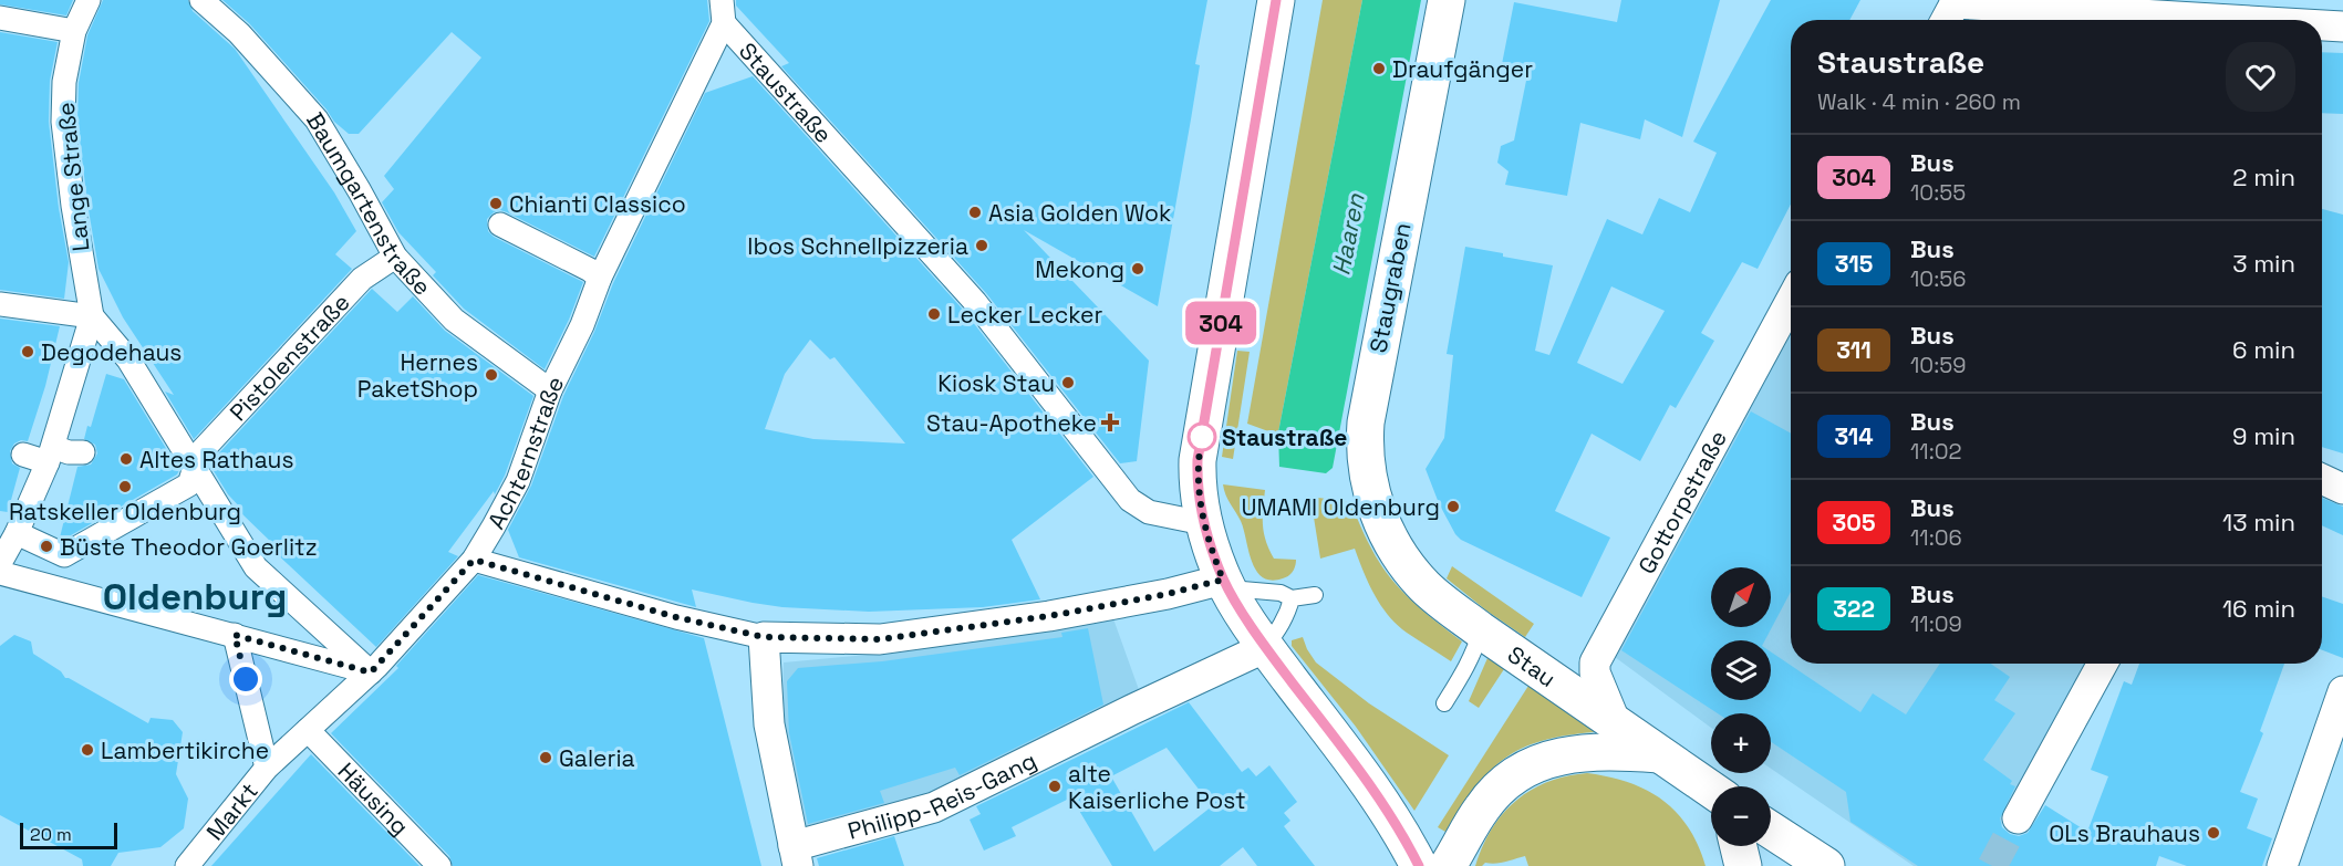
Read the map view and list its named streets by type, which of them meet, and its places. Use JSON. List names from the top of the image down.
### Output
{
  "streets": {
    "street": [
      "Staustraße",
      "Lange Straße",
      "Baumgartenstraße",
      "Staugraben",
      "Pistolenstraße",
      "Achternstraße",
      "Gottorpstraße",
      "Stau",
      "Philipp-Reis-Gang",
      "Häusing",
      "Markt"
    ]
  },
  "crossings": [
    ["Staustraße", "Achternstraße"],
    ["Baumgartenstraße", "Pistolenstraße"],
    ["Baumgartenstraße", "Achternstraße"],
    ["Staugraben", "Stau"],
    ["Achternstraße", "Markt"],
    ["Gottorpstraße", "Stau"],
    ["Häusing", "Markt"]
  ],
  "districts": ["Oldenburg"],
  "water": ["Haaren"],
  "places": {
    "other": [
      "Draufgänger",
      "Chianti Classico",
      "Asia Golden Wok",
      "Ibos Schnellpizzeria",
      "Mekong",
      "Lecker Lecker",
      "Degodehaus",
      "Hernes PaketShop",
      "Kiosk Stau",
      "Staustraße",
      "Altes Rathaus",
      "Ratskeller Oldenburg",
      "UMAMI Oldenburg",
      "Büste Theodor Goerlitz",
      "Lambertikirche",
      "Galeria",
      "alte Kaiserliche Post",
      "OLs Brauhaus"
    ],
    "health": ["Stau-Apotheke"]
  },
  "lines": ["bus line 304"],
  "scale_bar": "20 m",
  "north": "top right",
  "page": {
    "on_map": "304",
    "heading": ["Staustraße", "Walk · 4 min · 260 m"],
    "list": [
      {
        "mark": "304",
        "name": "Bus",
        "note": "10:55",
        "value": "2 min"
      },
      {
        "mark": "315",
        "name": "Bus",
        "note": "10:56",
        "value": "3 min"
      },
      {
        "mark": "311",
        "name": "Bus",
        "note": "10:59",
        "value": "6 min"
      },
      {
        "mark": "314",
        "name": "Bus",
        "note": "11:02",
        "value": "9 min"
      },
      {
        "mark": "305",
        "name": "Bus",
        "note": "11:06",
        "value": "13 min"
      },
      {
        "mark": "322",
        "name": "Bus",
        "note": "11:09",
        "value": "16 min"
      }
    ],
    "map_buttons": ["+", "−"],
    "scale": "20 m"
  }
}
